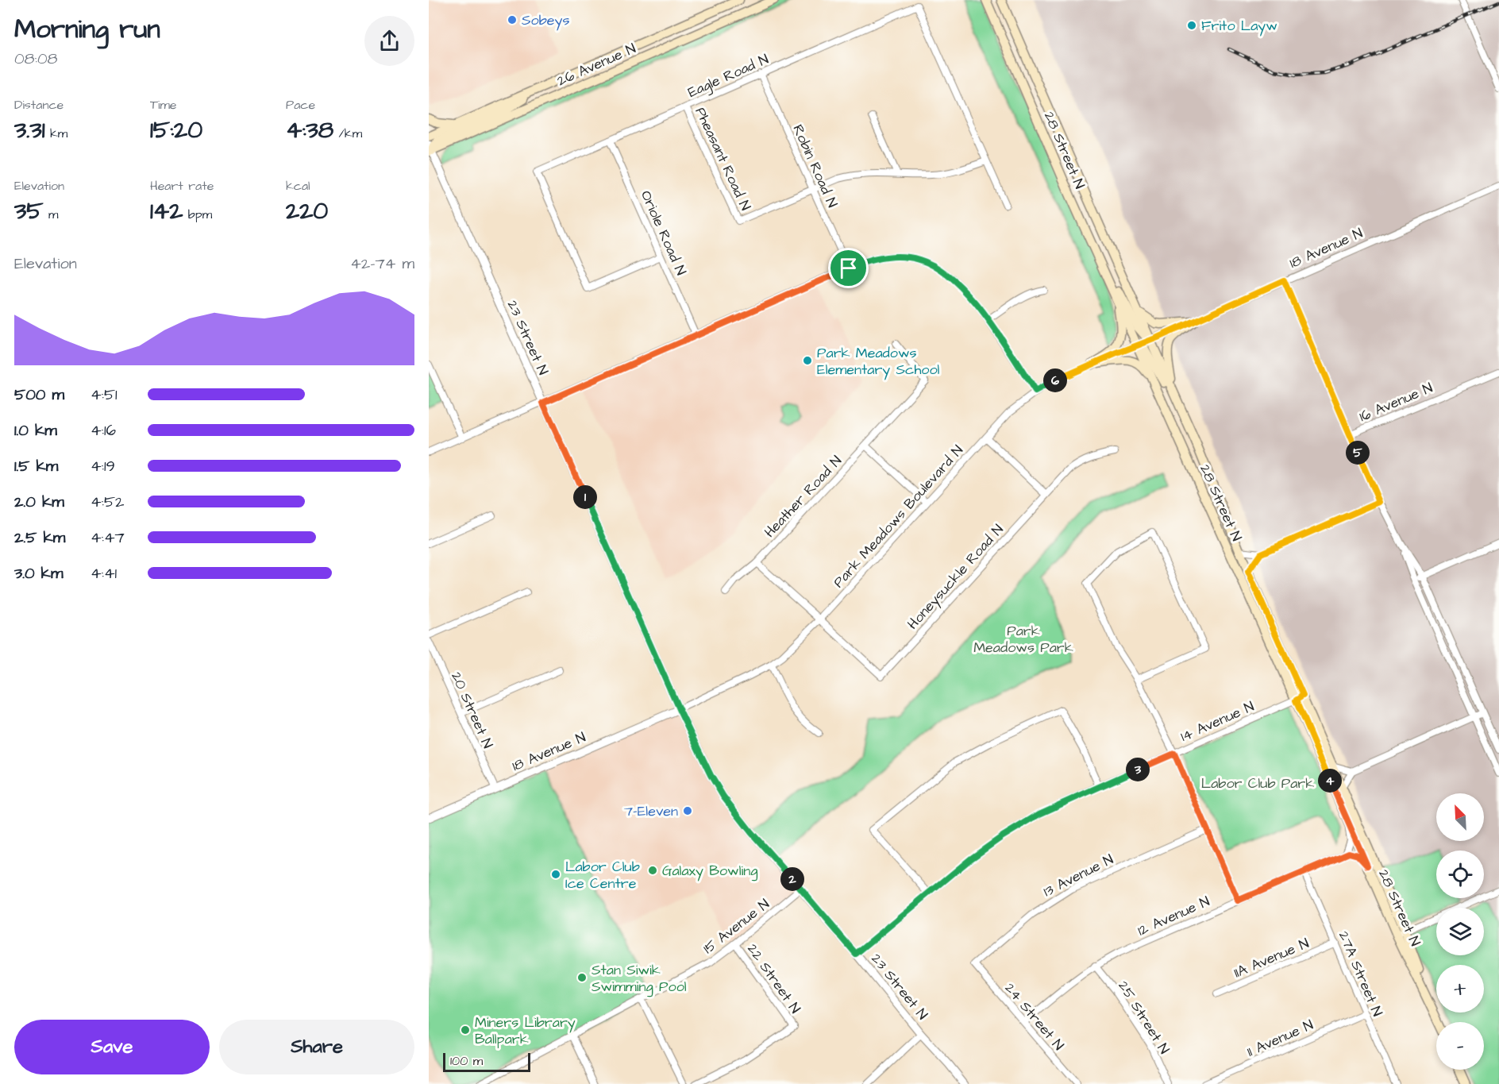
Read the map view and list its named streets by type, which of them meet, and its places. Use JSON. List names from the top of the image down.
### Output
{
  "streets": {
    "main road": ["26 Avenue N", "28 Street N"],
    "street": [
      "Eagle Road N",
      "Pheasant Road N",
      "Robin Road N",
      "Oriole Road N",
      "18 Avenue N",
      "23 Street N",
      "16 Avenue N",
      "Heather Road N",
      "Park Meadows Boulevard N",
      "Honeysuckle Road N",
      "20 Street N",
      "14 Avenue N",
      "13 Avenue N",
      "12 Avenue N",
      "15 Avenue N",
      "11A Avenue N",
      "27A Street N",
      "22 Street N",
      "24 Street N",
      "25 Street N",
      "11 Avenue N"
    ]
  },
  "crossings": [
    ["26 Avenue N", "23 Street N"],
    ["Eagle Road N", "Pheasant Road N"],
    ["Eagle Road N", "Robin Road N"],
    ["Eagle Road N", "Oriole Road N"],
    ["28 Street N", "18 Avenue N"],
    ["28 Street N", "Park Meadows Boulevard N"],
    ["28 Street N", "14 Avenue N"],
    ["Pheasant Road N", "Robin Road N"],
    ["18 Avenue N", "23 Street N"],
    ["18 Avenue N", "16 Avenue N"],
    ["18 Avenue N", "Park Meadows Boulevard N"],
    ["18 Avenue N", "20 Street N"],
    ["23 Street N", "Park Meadows Boulevard N"],
    ["23 Street N", "14 Avenue N"],
    ["23 Street N", "15 Avenue N"],
    ["Park Meadows Boulevard N", "Honeysuckle Road N"],
    ["13 Avenue N", "24 Street N"],
    ["12 Avenue N", "27A Street N"],
    ["12 Avenue N", "24 Street N"],
    ["12 Avenue N", "25 Street N"],
    ["15 Avenue N", "22 Street N"],
    ["11A Avenue N", "27A Street N"],
    ["27A Street N", "11 Avenue N"]
  ],
  "parks": ["Park Meadows Park", "Labor Club Park"],
  "places": [
    "Sobeys",
    "Frito Layw",
    "Park Meadows Elementary School",
    "7-Eleven",
    "Galaxy Bowling",
    "Labor Club Ice Centre",
    "Stan Siwik Swimming Pool",
    "Miners Library Ballpark"
  ],
  "scale_bar": "100 m",
  "north": "top left",
  "page": {
    "heading": ["Morning run", "08:08"],
    "stats": [
      ["Distance", "3.31 km"],
      ["Time", "15:20"],
      ["Pace", "4:38 /km"],
      ["Elevation", "35 m"],
      ["Heart rate", "142 bpm"],
      ["kcal", "220"]
    ],
    "chart": ["Elevation", "42–74 m"],
    "pins": [
      "6",
      "5",
      "1",
      "3",
      "4",
      "2"
    ],
    "list": [
      {
        "name": "500 m",
        "note": "4:51"
      },
      {
        "name": "1.0 km",
        "note": "4:16"
      },
      {
        "name": "1.5 km",
        "note": "4:19"
      },
      {
        "name": "2.0 km",
        "note": "4:52"
      },
      {
        "name": "2.5 km",
        "note": "4:47"
      },
      {
        "name": "3.0 km",
        "note": "4:41"
      }
    ],
    "map_buttons": ["+", "−"],
    "buttons": ["Save", "Share"],
    "scale": "100 m"
  }
}
